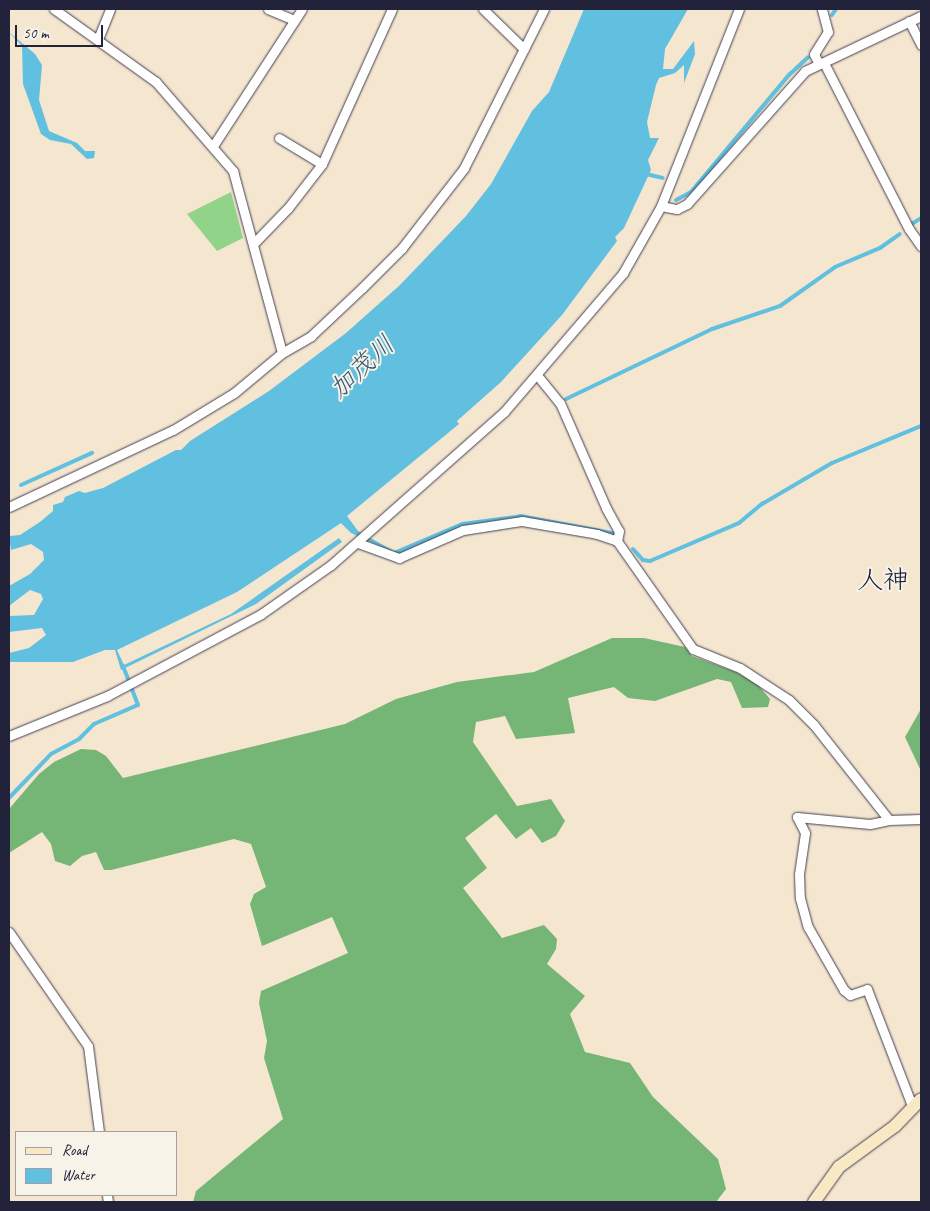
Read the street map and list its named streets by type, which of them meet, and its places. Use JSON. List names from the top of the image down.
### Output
{
  "districts": ["人神"],
  "water": ["加茂川"],
  "legend": ["Road", "Water"],
  "scale_bar": "50 m"
}
